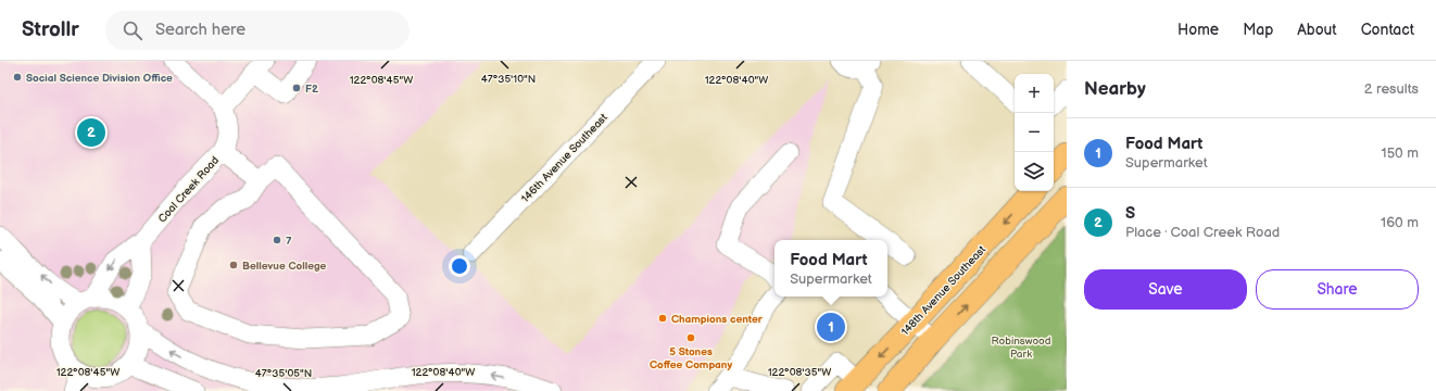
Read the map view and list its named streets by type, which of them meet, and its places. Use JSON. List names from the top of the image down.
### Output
{
  "streets": {
    "main road": ["148th Avenue Southeast"],
    "street": ["146th Avenue Southeast", "Coal Creek Road"]
  },
  "parks": ["Robinswood Park"],
  "places": [
    "Social Science Division Office",
    "F2",
    "7",
    "Bellevue College",
    "Champions center",
    "5 Stones Coffee Company"
  ],
  "page": {
    "header": "Strollr",
    "search": "Search here",
    "nav": [
      "Home",
      "Map",
      "About",
      "Contact"
    ],
    "heading": ["Nearby", "2 results"],
    "map_buttons": ["+", "−"],
    "pins": ["2", "1"],
    "list": [
      {
        "mark": "1",
        "name": "Food Mart",
        "note": "Supermarket",
        "value": "150 m"
      },
      {
        "mark": "2",
        "name": "S",
        "note": "Place · Coal Creek Road",
        "value": "160 m"
      }
    ],
    "popup": ["Food Mart", "Supermarket"],
    "buttons": ["Save", "Share"]
  },
  "coordinates": [
    "47°35'10\"N",
    "122°08'45\"W",
    "122°08'40\"W",
    "122°08'35\"W",
    "47°35'05\"N"
  ]
}
